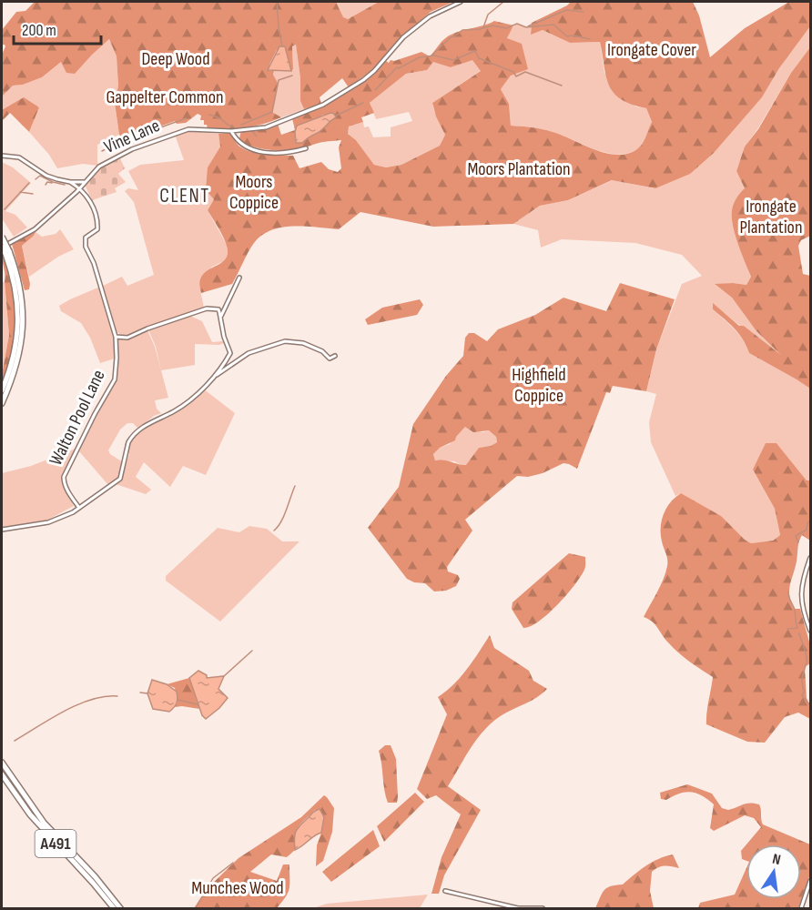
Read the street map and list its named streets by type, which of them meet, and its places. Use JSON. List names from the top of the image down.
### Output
{
  "streets": {
    "highway": ["A491"],
    "street": ["Vine Lane", "Walton Pool Lane"]
  },
  "crossings": [
    ["Vine Lane", "Walton Pool Lane"]
  ],
  "districts": ["CLENT"],
  "parks": [
    "Irongate Cover",
    "Deep Wood",
    "Gappelter Common",
    "Moors Plantation",
    "Moors Coppice",
    "Irongate Plantation",
    "Highfield Coppice",
    "Munches Wood"
  ],
  "scale_bar": "200 m",
  "north": "top"
}
